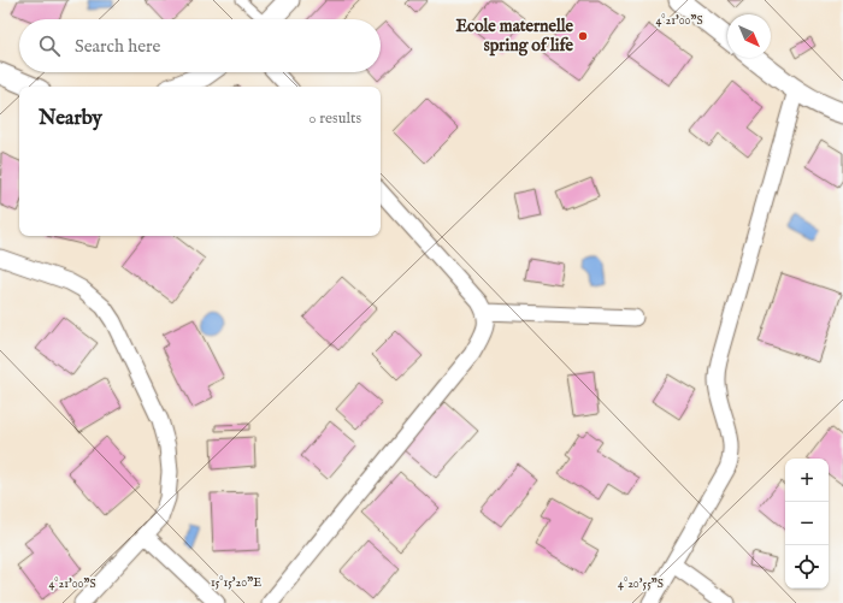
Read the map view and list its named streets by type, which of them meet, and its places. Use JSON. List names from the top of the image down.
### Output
{
  "places": ["Ecole maternelle spring of life"],
  "north": "bottom right",
  "page": {
    "search": "Search here",
    "heading": ["Nearby", "0 results"],
    "map_buttons": ["+", "−"]
  },
  "coordinates": ["4°21'00\"S", "15°15'20\"E", "4°20'55\"S"]
}
